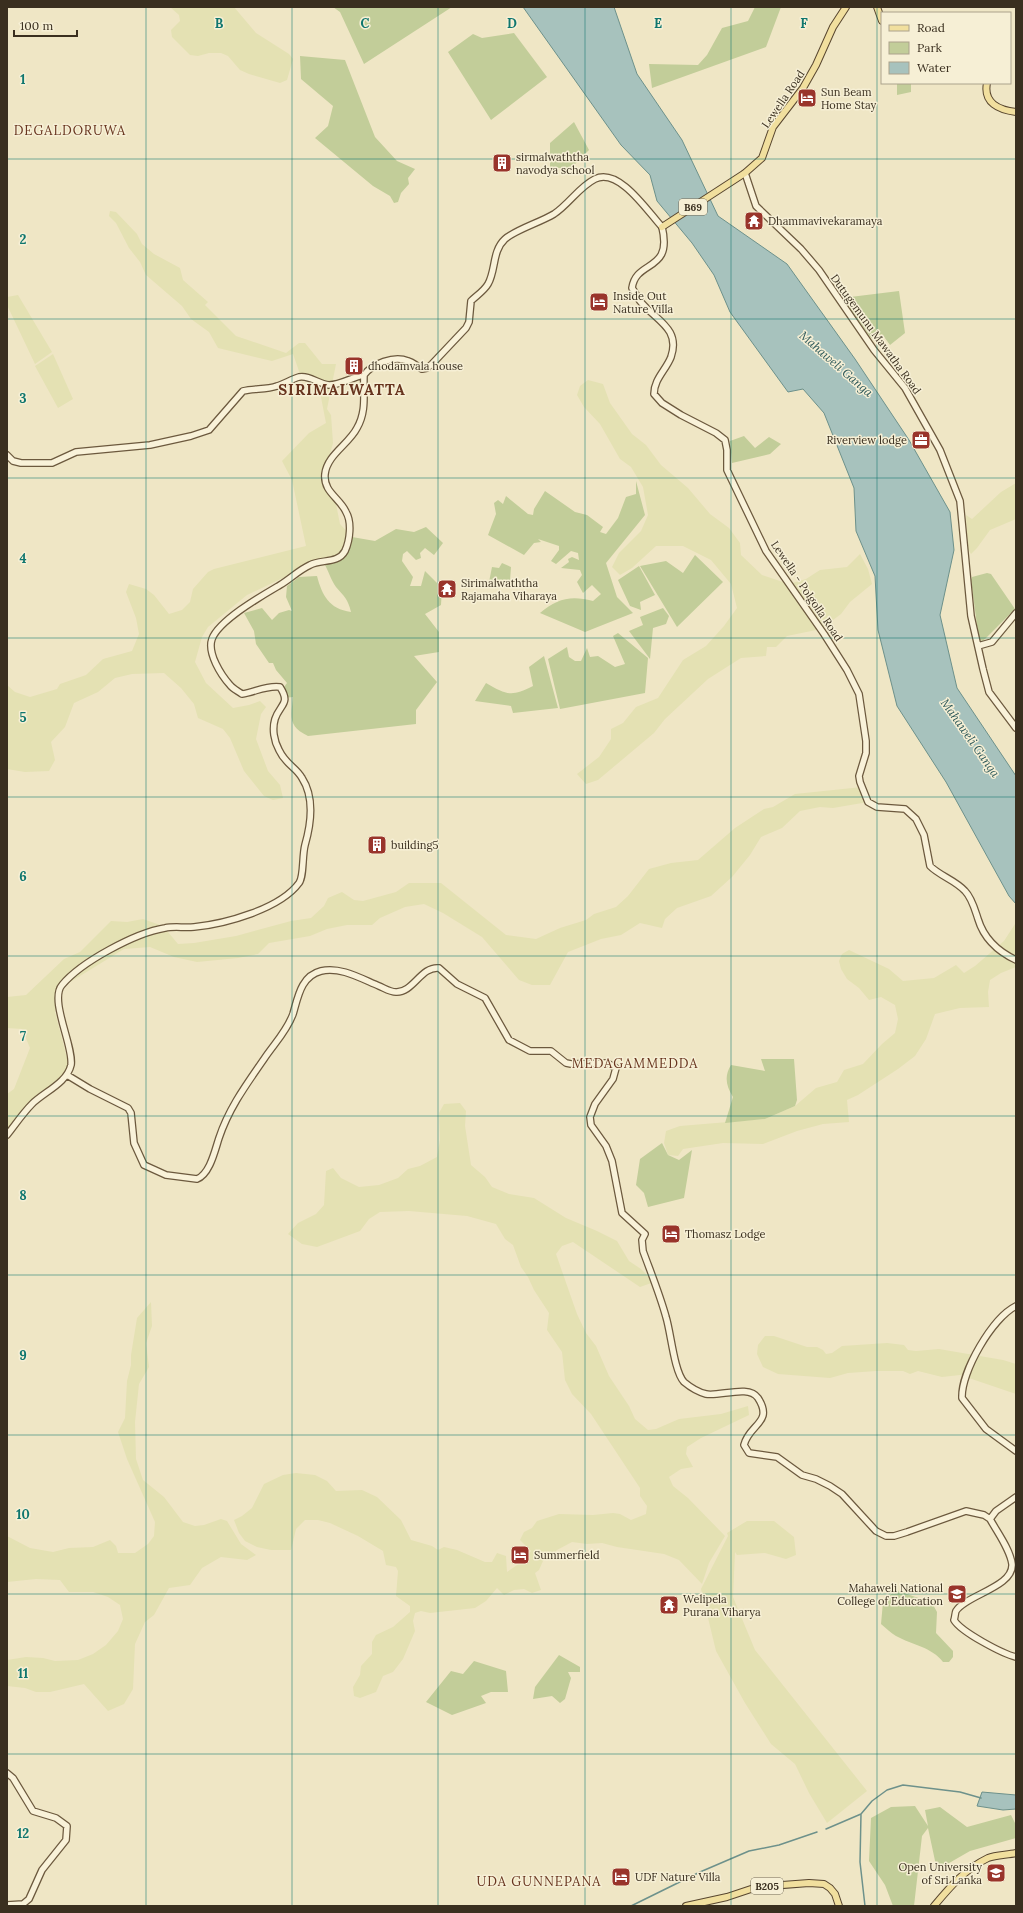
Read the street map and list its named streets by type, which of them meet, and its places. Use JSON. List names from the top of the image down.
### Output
{
  "streets": {
    "main road": ["Lewella Road", "B69", "B205"],
    "street": ["Dutugemunu Mawatha Road", "Lewella - Polgolla Road"]
  },
  "crossings": [
    ["Lewella Road", "Dutugemunu Mawatha Road"],
    ["Lewella Road", "Lewella - Polgolla Road"]
  ],
  "districts": [
    "DEGALDORUWA",
    "SIRIMALWATTA",
    "MEDAGAMMEDDA",
    "UDA GUNNEPANA"
  ],
  "water": ["Mahaweli Ganga"],
  "places": {
    "hotel": [
      "Sun Beam Home Stay",
      "Inside Out Nature Villa",
      "Thomasz Lodge",
      "Summerfield",
      "UDF Nature Villa"
    ],
    "building": ["sirmalwaththa navodya school", "dhodamvala house", "building5"],
    "temple": ["Dhammavivekaramaya", "Sirimalwaththa Rajamaha Viharaya", "Welipela Purana Viharya"],
    "office": ["Riverview lodge"],
    "school or university": ["Mahaweli National College of Education", "Open University of Sri Lanka"]
  },
  "legend": ["Road", "Park", "Water"],
  "scale_bar": "100 m",
  "grid": {
    "columns": [
      "B",
      "C",
      "D",
      "E",
      "F"
    ],
    "rows": [
      "1",
      "2",
      "3",
      "4",
      "5",
      "6",
      "7",
      "8",
      "9",
      "10",
      "11",
      "12"
    ]
  }
}
